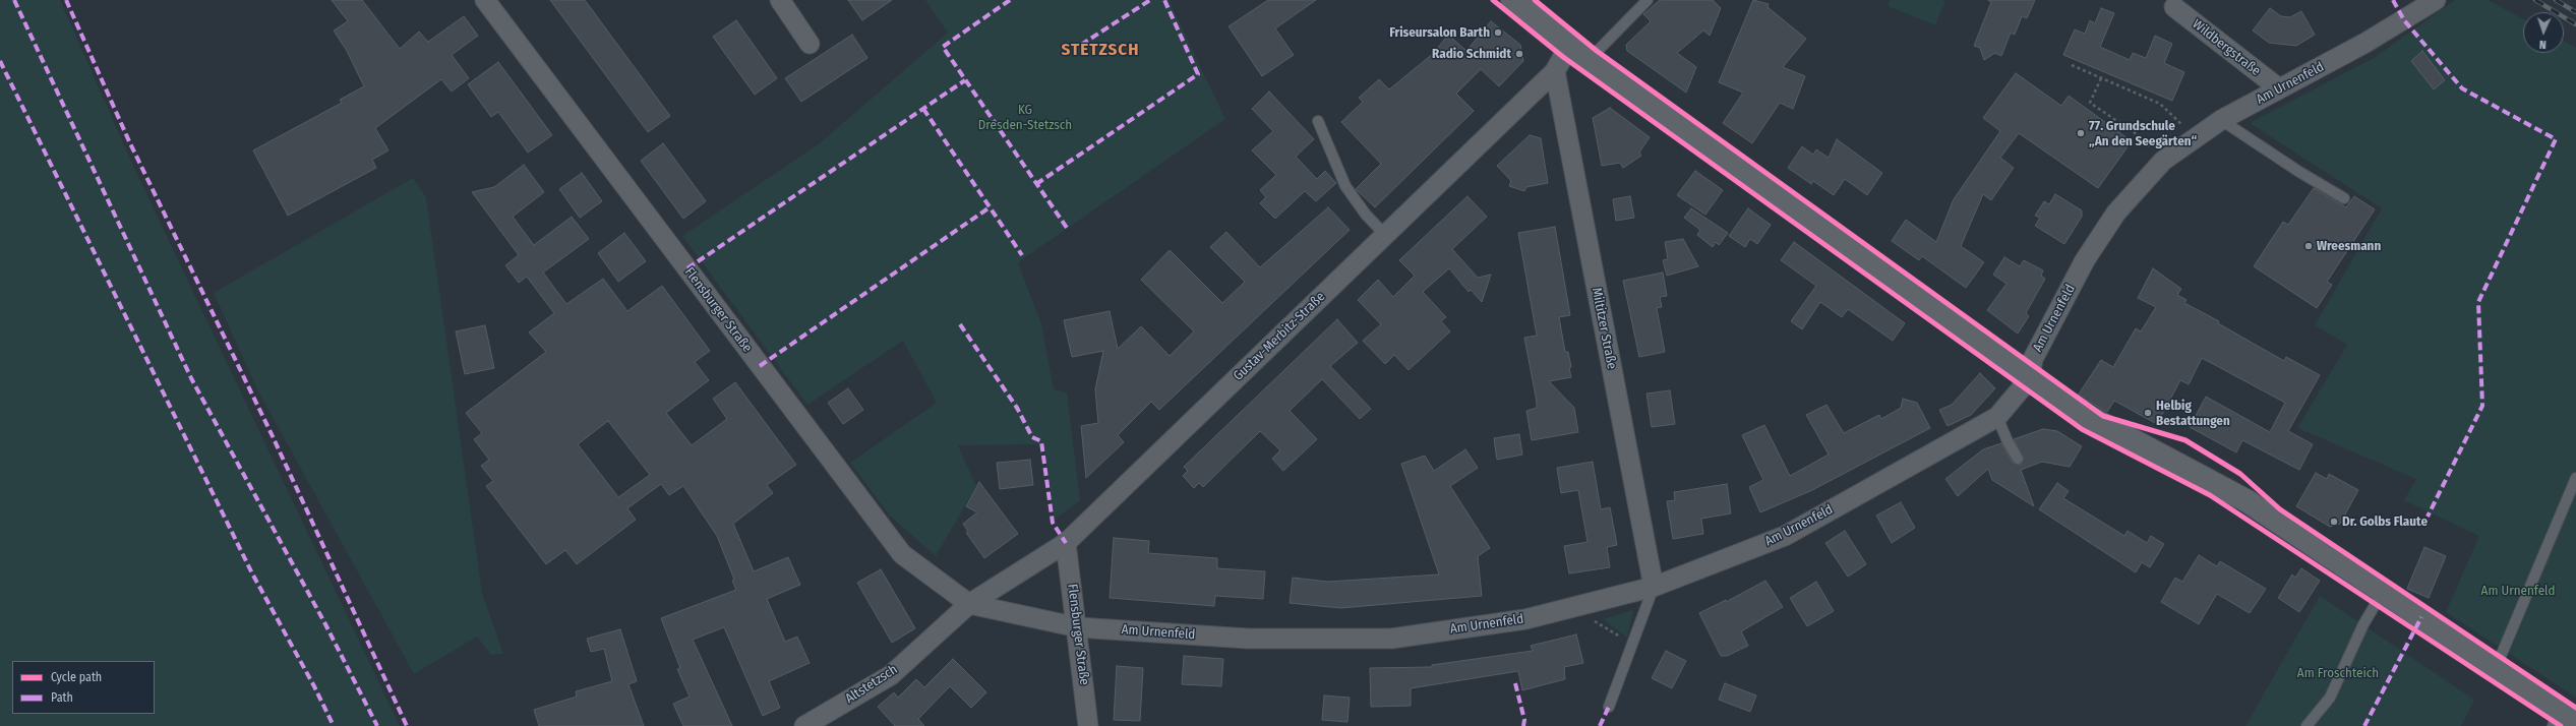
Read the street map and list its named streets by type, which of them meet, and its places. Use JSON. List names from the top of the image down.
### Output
{
  "streets": {
    "street": [
      "Wildbergstraße",
      "Am Urnenfeld",
      "Flensburger Straße",
      "Miltitzer Straße",
      "Gustav-Merbitz-Straße",
      "Altstetzsch"
    ]
  },
  "crossings": [
    ["Wildbergstraße", "Am Urnenfeld"],
    ["Am Urnenfeld", "Flensburger Straße"],
    ["Am Urnenfeld", "Miltitzer Straße"],
    ["Am Urnenfeld", "Gustav-Merbitz-Straße"],
    ["Am Urnenfeld", "Altstetzsch"],
    ["Flensburger Straße", "Gustav-Merbitz-Straße"],
    ["Flensburger Straße", "Altstetzsch"],
    ["Miltitzer Straße", "Gustav-Merbitz-Straße"],
    ["Gustav-Merbitz-Straße", "Altstetzsch"]
  ],
  "districts": ["STETZSCH"],
  "parks": ["KG Dresden-Stetzsch", "Am Urnenfeld", "Am Froschteich"],
  "places": [
    "Friseursalon Barth",
    "Radio Schmidt",
    "77. Grundschule „An den Seegärten“",
    "Wreesmann",
    "Helbig Bestattungen",
    "Dr. Golbs Flaute"
  ],
  "legend": ["Cycle path", "Path"],
  "north": "bottom"
}
